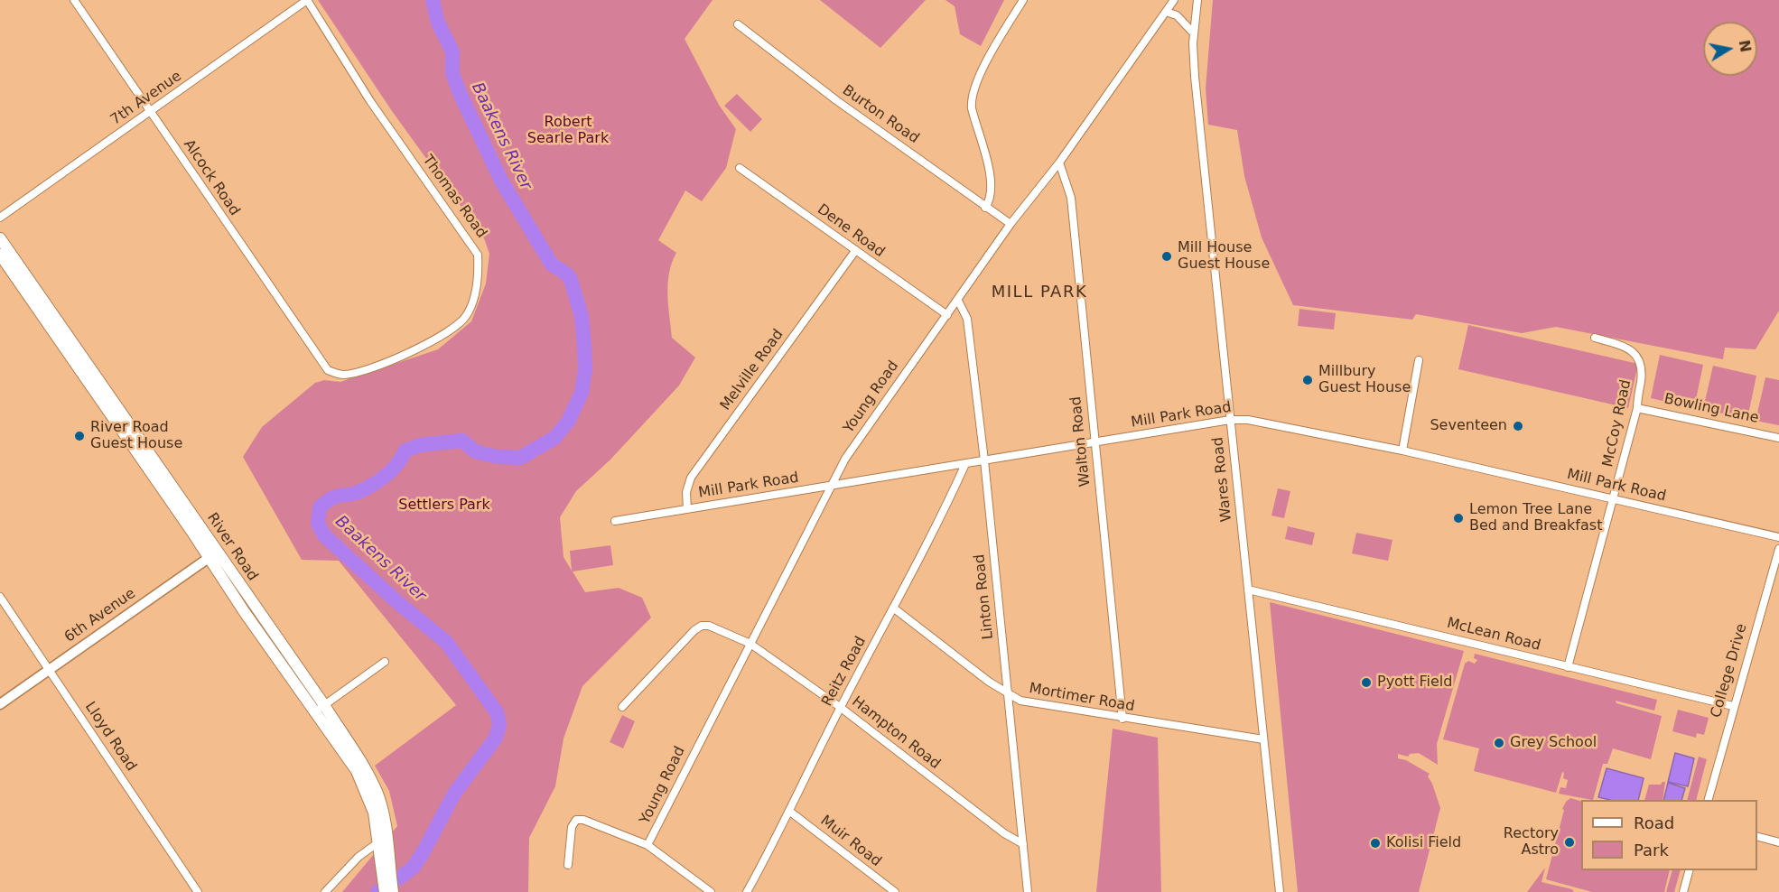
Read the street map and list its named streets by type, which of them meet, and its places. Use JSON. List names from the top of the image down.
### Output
{
  "streets": {
    "main road": ["River Road"],
    "street": [
      "7th Avenue",
      "Burton Road",
      "Alcock Road",
      "Thomas Road",
      "Dene Road",
      "Melville Road",
      "Young Road",
      "Bowling Lane",
      "Mill Park Road",
      "McCoy Road",
      "Walton Road",
      "Wares Road",
      "Linton Road",
      "6th Avenue",
      "McLean Road",
      "College Drive",
      "Reitz Road",
      "Mortimer Road",
      "Hampton Road",
      "Lloyd Road",
      "Muir Road"
    ]
  },
  "crossings": [
    ["7th Avenue", "Alcock Road"],
    ["7th Avenue", "Thomas Road"],
    ["Burton Road", "Young Road"],
    ["Alcock Road", "Thomas Road"],
    ["Dene Road", "Melville Road"],
    ["Dene Road", "Young Road"],
    ["Melville Road", "Mill Park Road"],
    ["Young Road", "Mill Park Road"],
    ["Young Road", "Walton Road"],
    ["Young Road", "Linton Road"],
    ["Young Road", "Hampton Road"],
    ["Bowling Lane", "McCoy Road"],
    ["Mill Park Road", "McCoy Road"],
    ["Mill Park Road", "Walton Road"],
    ["Mill Park Road", "Wares Road"],
    ["Mill Park Road", "Linton Road"],
    ["Mill Park Road", "Reitz Road"],
    ["McCoy Road", "McLean Road"],
    ["Walton Road", "Mortimer Road"],
    ["Wares Road", "McLean Road"],
    ["Wares Road", "Mortimer Road"],
    ["River Road", "6th Avenue"],
    ["Linton Road", "Mortimer Road"],
    ["Linton Road", "Hampton Road"],
    ["6th Avenue", "Lloyd Road"],
    ["McLean Road", "College Drive"],
    ["Reitz Road", "Mortimer Road"],
    ["Reitz Road", "Hampton Road"],
    ["Reitz Road", "Muir Road"]
  ],
  "districts": ["MILL PARK"],
  "water": ["Baakens River"],
  "parks": ["Robert Searle Park", "Settlers Park"],
  "places": [
    "Mill House Guest House",
    "Millbury Guest House",
    "Seventeen",
    "River Road Guest House",
    "Lemon Tree Lane Bed and Breakfast",
    "Pyott Field",
    "Grey School",
    "Rectory Astro",
    "Kolisi Field"
  ],
  "legend": ["Road", "Park"],
  "north": "right"
}
